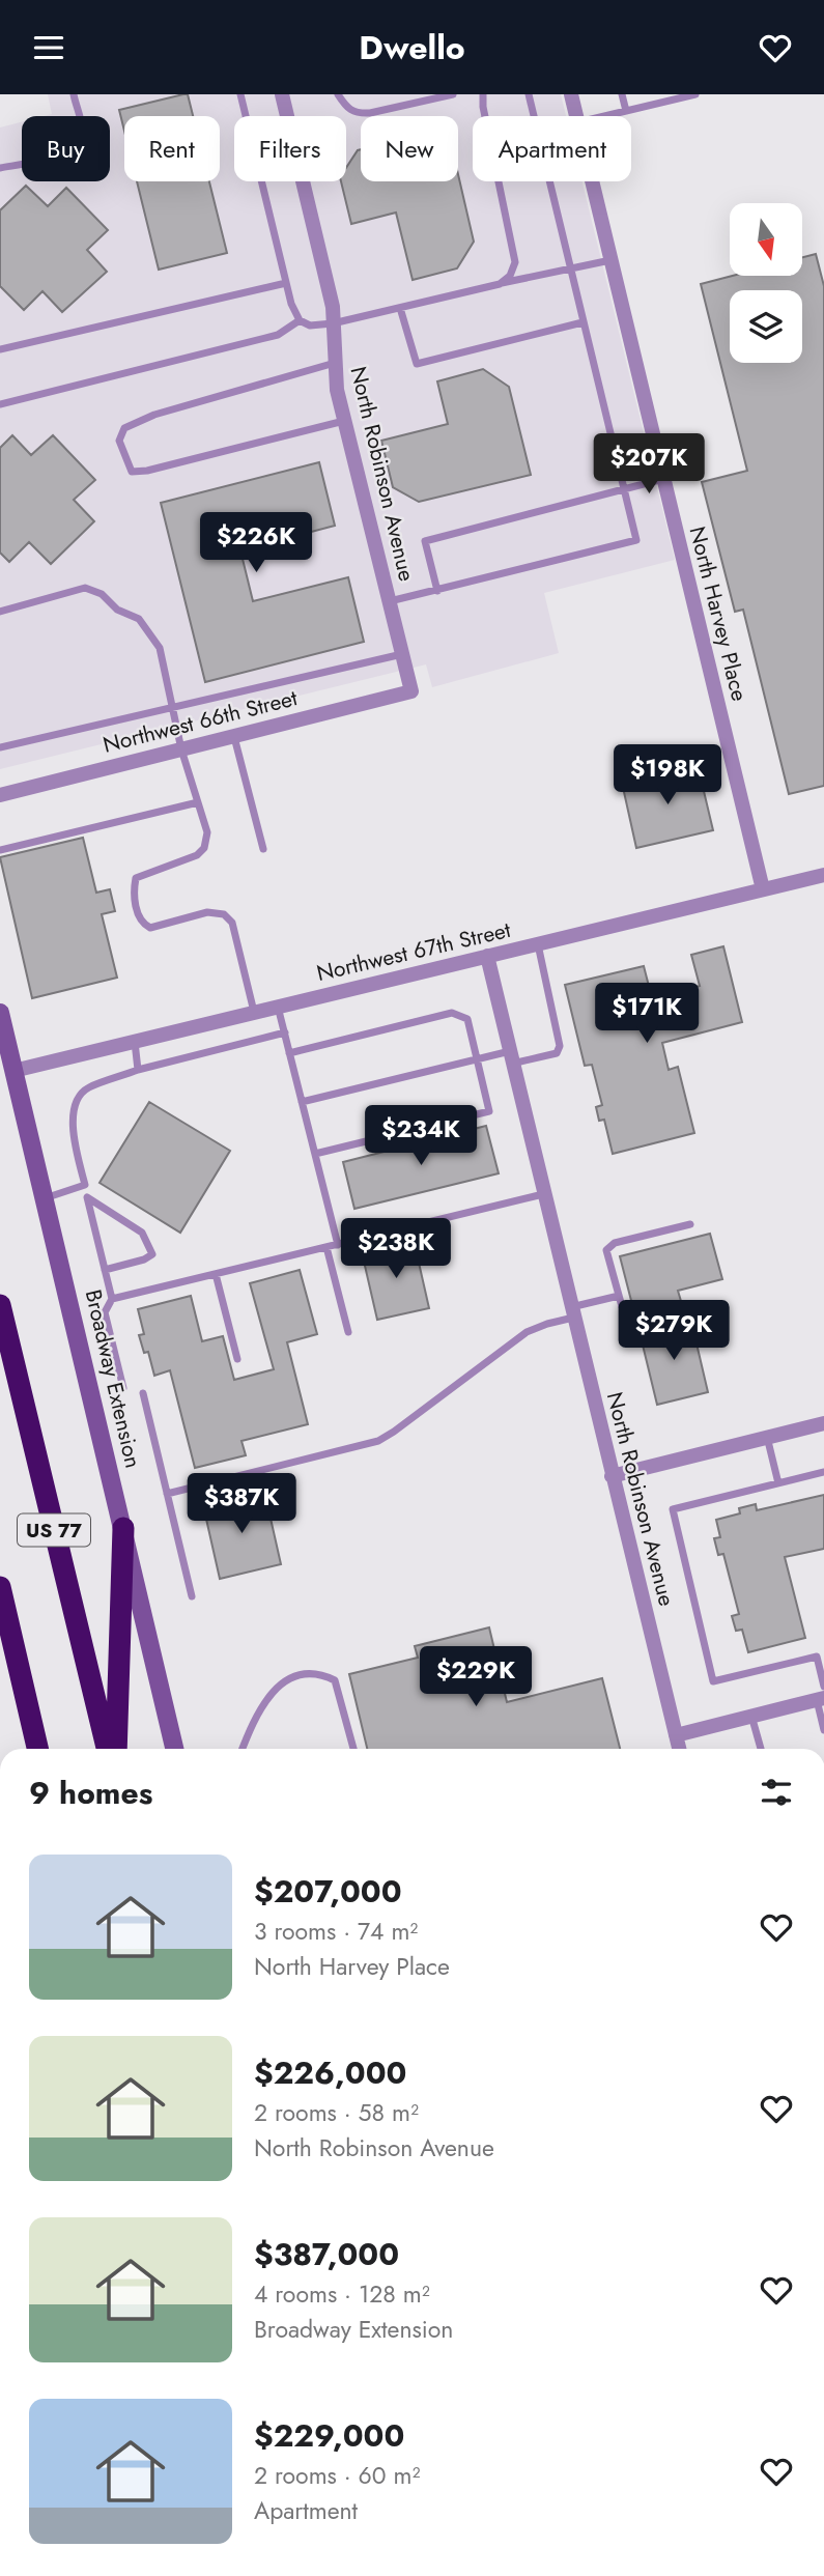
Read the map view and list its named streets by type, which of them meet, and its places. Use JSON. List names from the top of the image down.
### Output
{
  "streets": {
    "highway": ["US 77"],
    "main road": ["Broadway Extension"],
    "street": [
      "North Robinson Avenue",
      "North Harvey Place",
      "Northwest 66th Street",
      "Northwest 67th Street"
    ]
  },
  "crossings": [
    ["North Robinson Avenue", "Northwest 66th Street"],
    ["North Robinson Avenue", "Northwest 67th Street"],
    ["North Harvey Place", "Northwest 67th Street"],
    ["Northwest 67th Street", "Broadway Extension"]
  ],
  "north": "bottom",
  "page": {
    "header": "Dwello",
    "chip": [
      "Buy",
      "Rent",
      "Filters",
      "New",
      "Apartment"
    ],
    "price": [
      "$207K",
      "$226K",
      "$198K",
      "$171K",
      "$234K",
      "$238K",
      "$279K",
      "$387K",
      "$229K"
    ],
    "heading": "9 homes",
    "list": [
      {
        "name": "$207,000",
        "note": "3 rooms · 74 m² · North Harvey Place"
      },
      {
        "name": "$226,000",
        "note": "2 rooms · 58 m² · North Robinson Avenue"
      },
      {
        "name": "$387,000",
        "note": "4 rooms · 128 m² · Broadway Extension"
      },
      {
        "name": "$229,000",
        "note": "2 rooms · 60 m² · Apartment"
      }
    ]
  }
}
